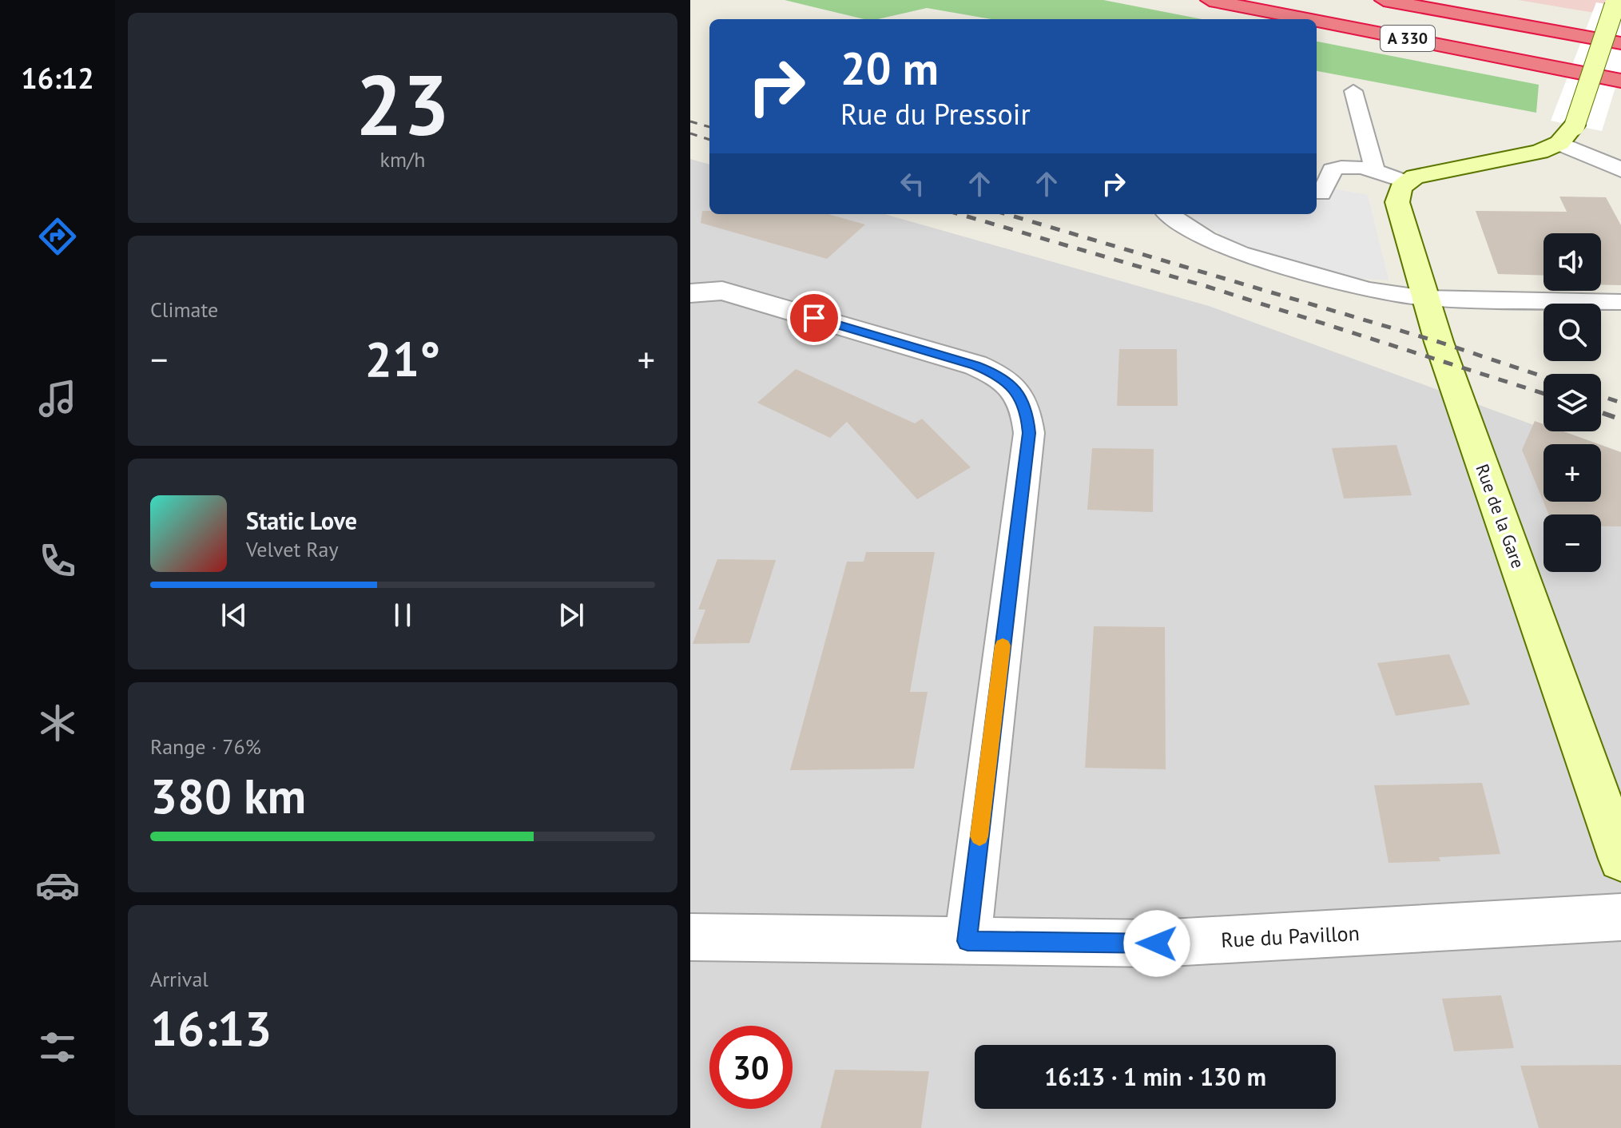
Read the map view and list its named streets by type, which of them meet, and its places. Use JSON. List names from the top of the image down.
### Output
{
  "streets": {
    "highway": ["A 330"],
    "street": ["Rue de la Gare", "Rue du Pavillon"]
  },
  "page": {
    "tabs": "16:12",
    "tile": [
      ["23", "km/h"],
      "Climate",
      ["Range · 76%", "380 km"],
      ["Arrival", "16:13"]
    ],
    "turn": ["20 m", "Rue du Pressoir"],
    "map_buttons": ["+", "−"],
    "heat": ["−", "21°", "+"],
    "song": ["Static Love", "Velvet Ray"],
    "limit": "30",
    "trip": "16:13 · 1 min · 130 m"
  }
}
